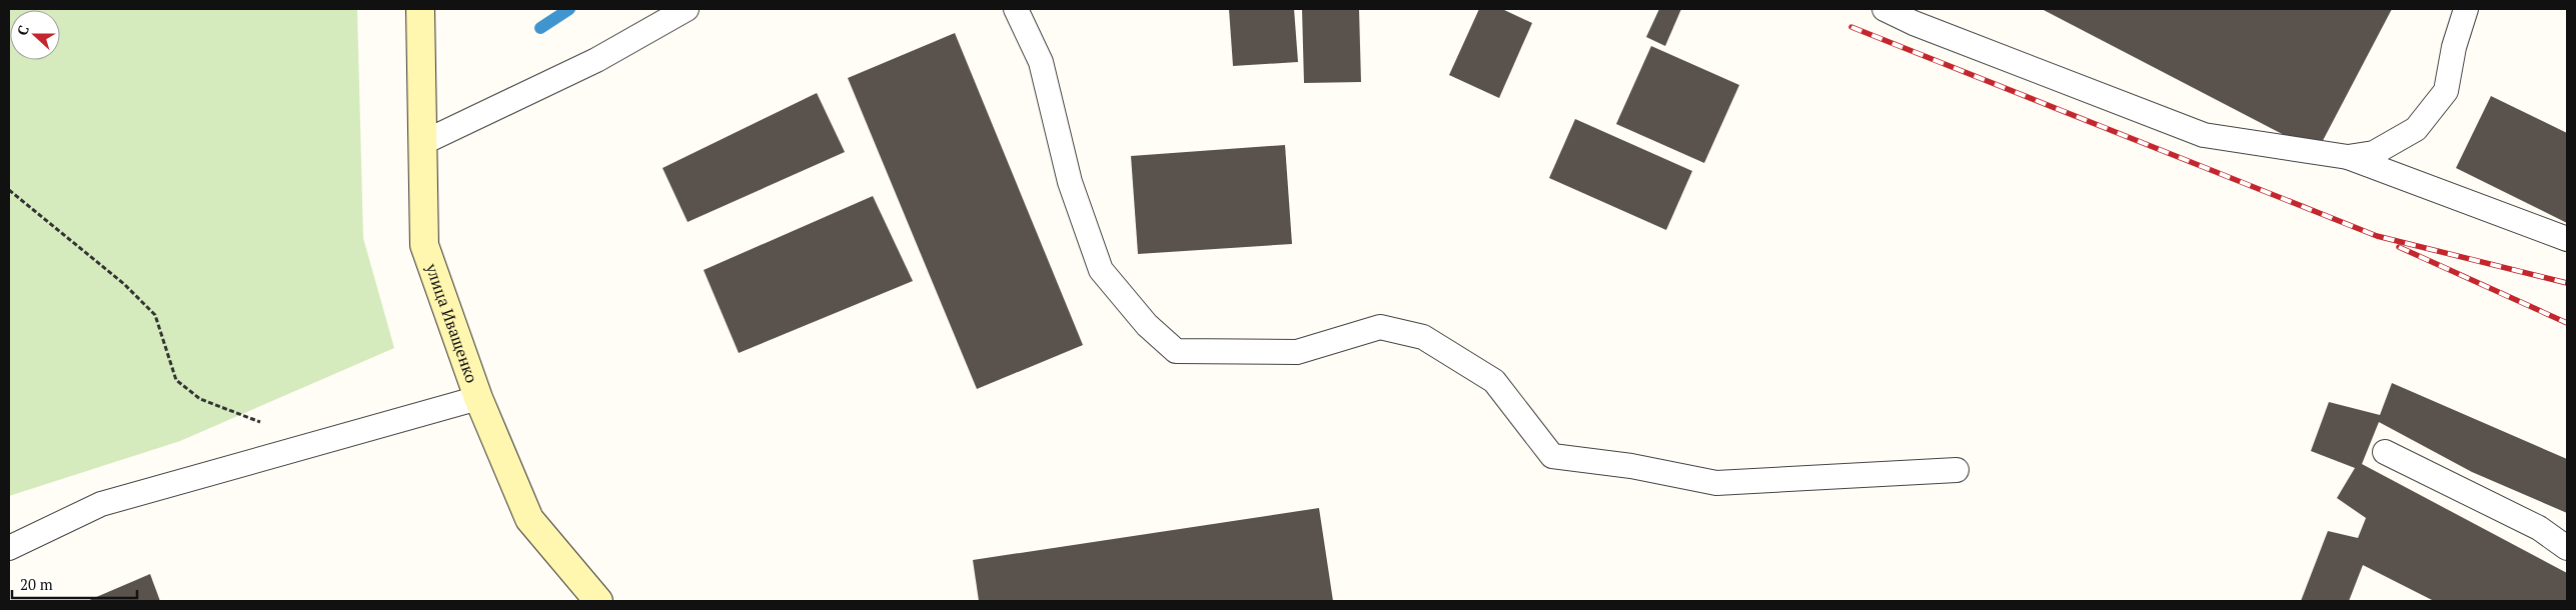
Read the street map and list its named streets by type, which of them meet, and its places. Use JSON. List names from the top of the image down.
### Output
{
  "streets": {
    "main road": ["улица Иващенко"]
  },
  "scale_bar": "20 m",
  "north": "left"
}
